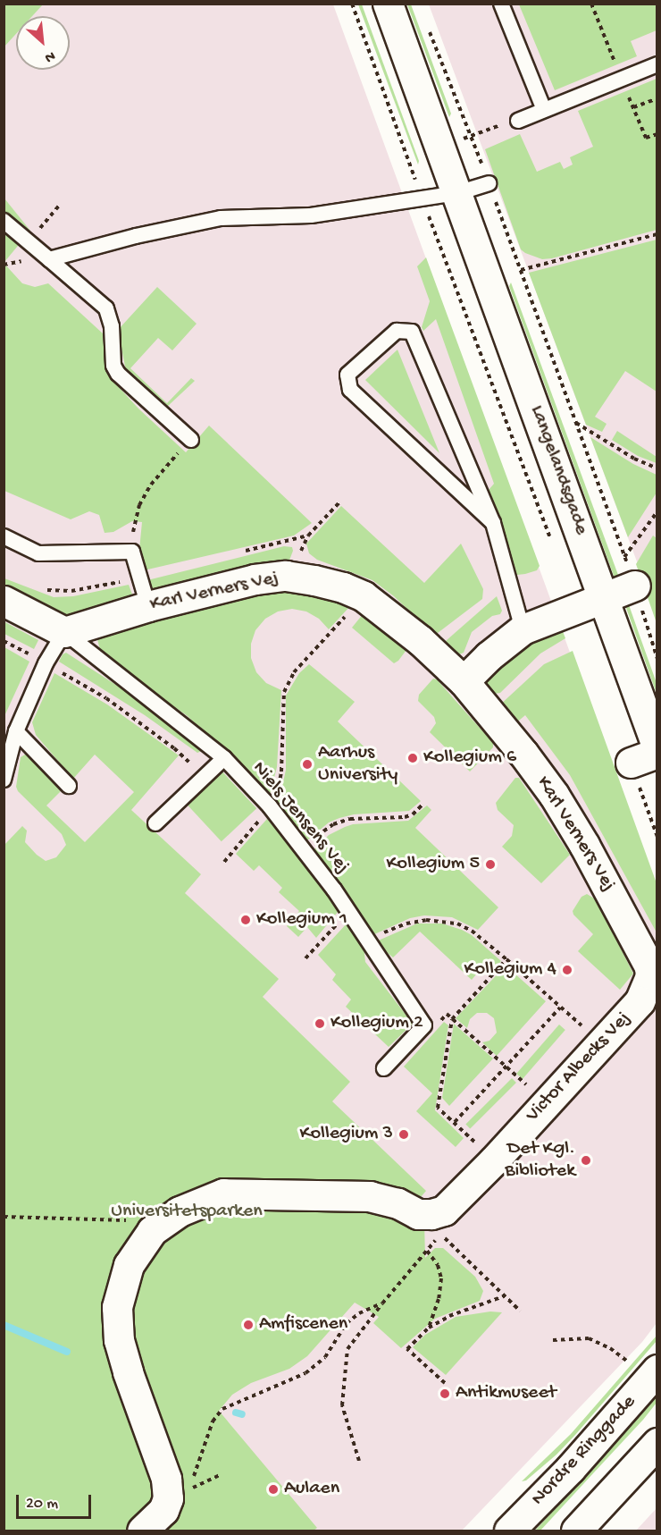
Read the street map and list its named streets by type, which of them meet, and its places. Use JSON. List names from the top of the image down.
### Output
{
  "streets": {
    "street": [
      "Langelandsgade",
      "Karl Verners Vej",
      "Victor Albecks Vej",
      "Nordre Ringgade"
    ],
    "lane": ["Niels Jensens Vej"]
  },
  "crossings": [
    ["Karl Verners Vej", "Niels Jensens Vej"],
    ["Karl Verners Vej", "Victor Albecks Vej"]
  ],
  "parks": ["Universitetsparken"],
  "places": [
    "Kollegium 6",
    "Aarhus University",
    "Kollegium 5",
    "Kollegium 1",
    "Kollegium 4",
    "Kollegium 2",
    "Kollegium 3",
    "Det Kgl. Bibliotek",
    "Amfiscenen",
    "Antikmuseet",
    "Aulaen"
  ],
  "scale_bar": "20 m",
  "north": "bottom right"
}
